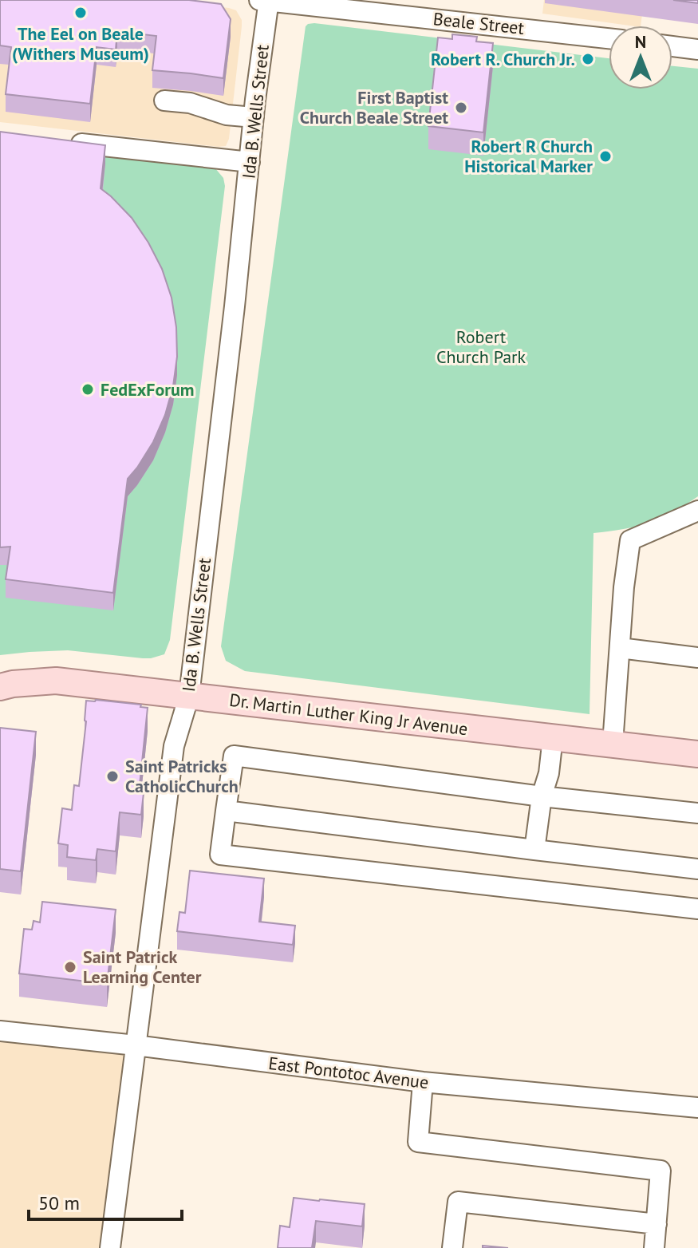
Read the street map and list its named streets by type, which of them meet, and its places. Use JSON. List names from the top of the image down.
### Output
{
  "streets": {
    "main road": ["Dr. Martin Luther King Jr Avenue"],
    "street": ["Beale Street", "Ida B. Wells Street", "East Pontotoc Avenue"]
  },
  "crossings": [
    ["Beale Street", "Ida B. Wells Street"],
    ["Ida B. Wells Street", "Dr. Martin Luther King Jr Avenue"],
    ["Ida B. Wells Street", "East Pontotoc Avenue"]
  ],
  "parks": ["Robert Church Park"],
  "places": [
    "The Eel on Beale (Withers Museum)",
    "Robert R. Church Jr.",
    "First Baptist Church Beale Street",
    "Robert R Church Historical Marker",
    "FedExForum",
    "Saint Patricks CatholicChurch",
    "Saint Patrick Learning Center"
  ],
  "scale_bar": "50 m",
  "north": "top"
}
